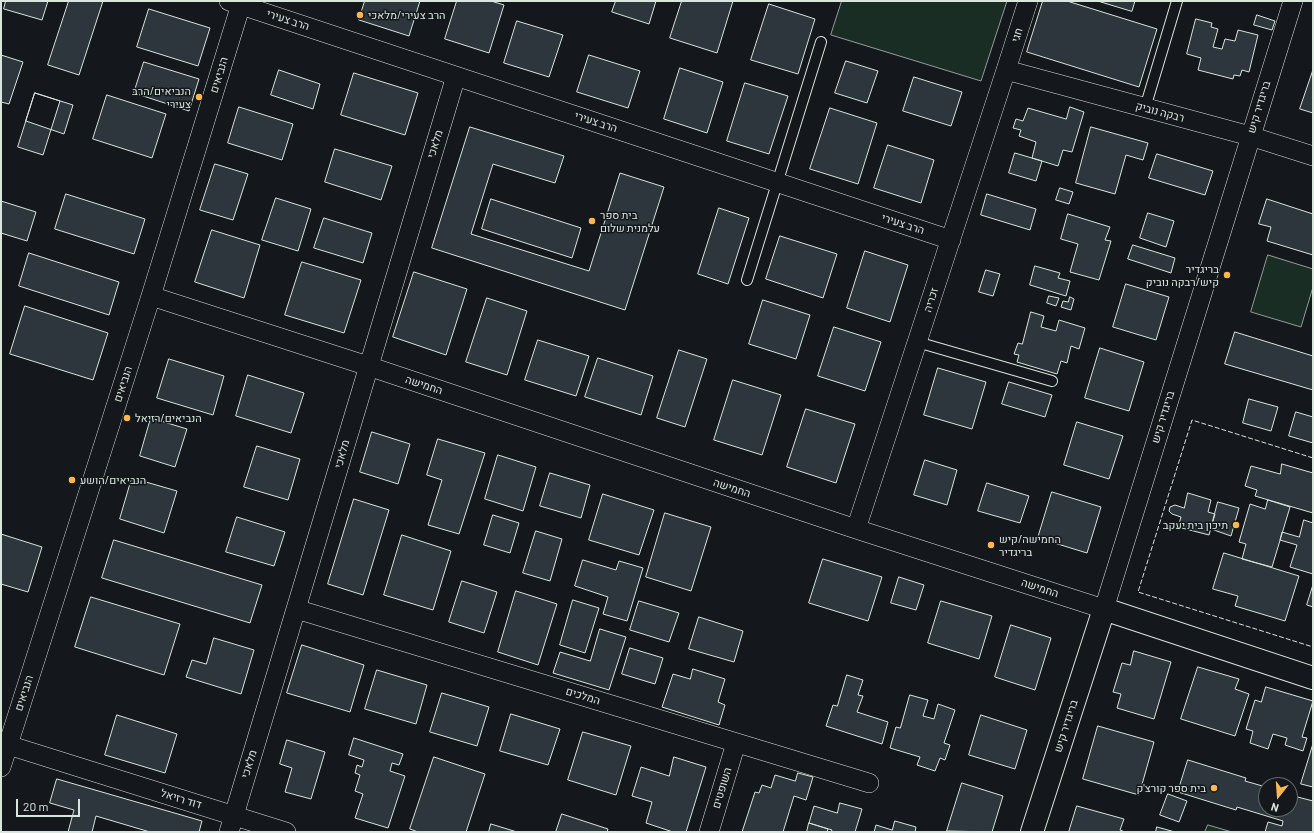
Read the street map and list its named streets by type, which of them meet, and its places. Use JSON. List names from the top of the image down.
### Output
{
  "streets": {
    "street": [
      "הרב צעירי",
      "חגי",
      "הנביאים",
      "בריגדיר קיש",
      "רבקה נוביק",
      "מלאכי",
      "זכריה",
      "החמישה",
      "המלכים",
      "השופטים",
      "דוד רזיאל"
    ]
  },
  "crossings": [
    ["הרב צעירי", "הנביאים"],
    ["הרב צעירי", "מלאכי"],
    ["הרב צעירי", "זכריה"],
    ["חגי", "רבקה נוביק"],
    ["חגי", "זכריה"],
    ["הנביאים", "החמישה"],
    ["הנביאים", "דוד רזיאל"],
    ["בריגדיר קיש", "רבקה נוביק"],
    ["בריגדיר קיש", "החמישה"],
    ["רבקה נוביק", "זכריה"],
    ["מלאכי", "החמישה"],
    ["מלאכי", "המלכים"],
    ["מלאכי", "דוד רזיאל"],
    ["זכריה", "החמישה"],
    ["המלכים", "השופטים"]
  ],
  "places": [
    "הרב צעירי/מלאכי",
    "הנביאים/הרב צעירי",
    "בית ספר עלמנית שלום",
    "בריגדיר קיש/רבקה נוביק",
    "הנביאים/רזיאל",
    "הנביאים/הושע",
    "תיכון בית יעקב",
    "החמישה/קיש בריגדיר",
    "בית ספר קורצ'ק"
  ],
  "scale_bar": "20 m",
  "north": "bottom"
}
